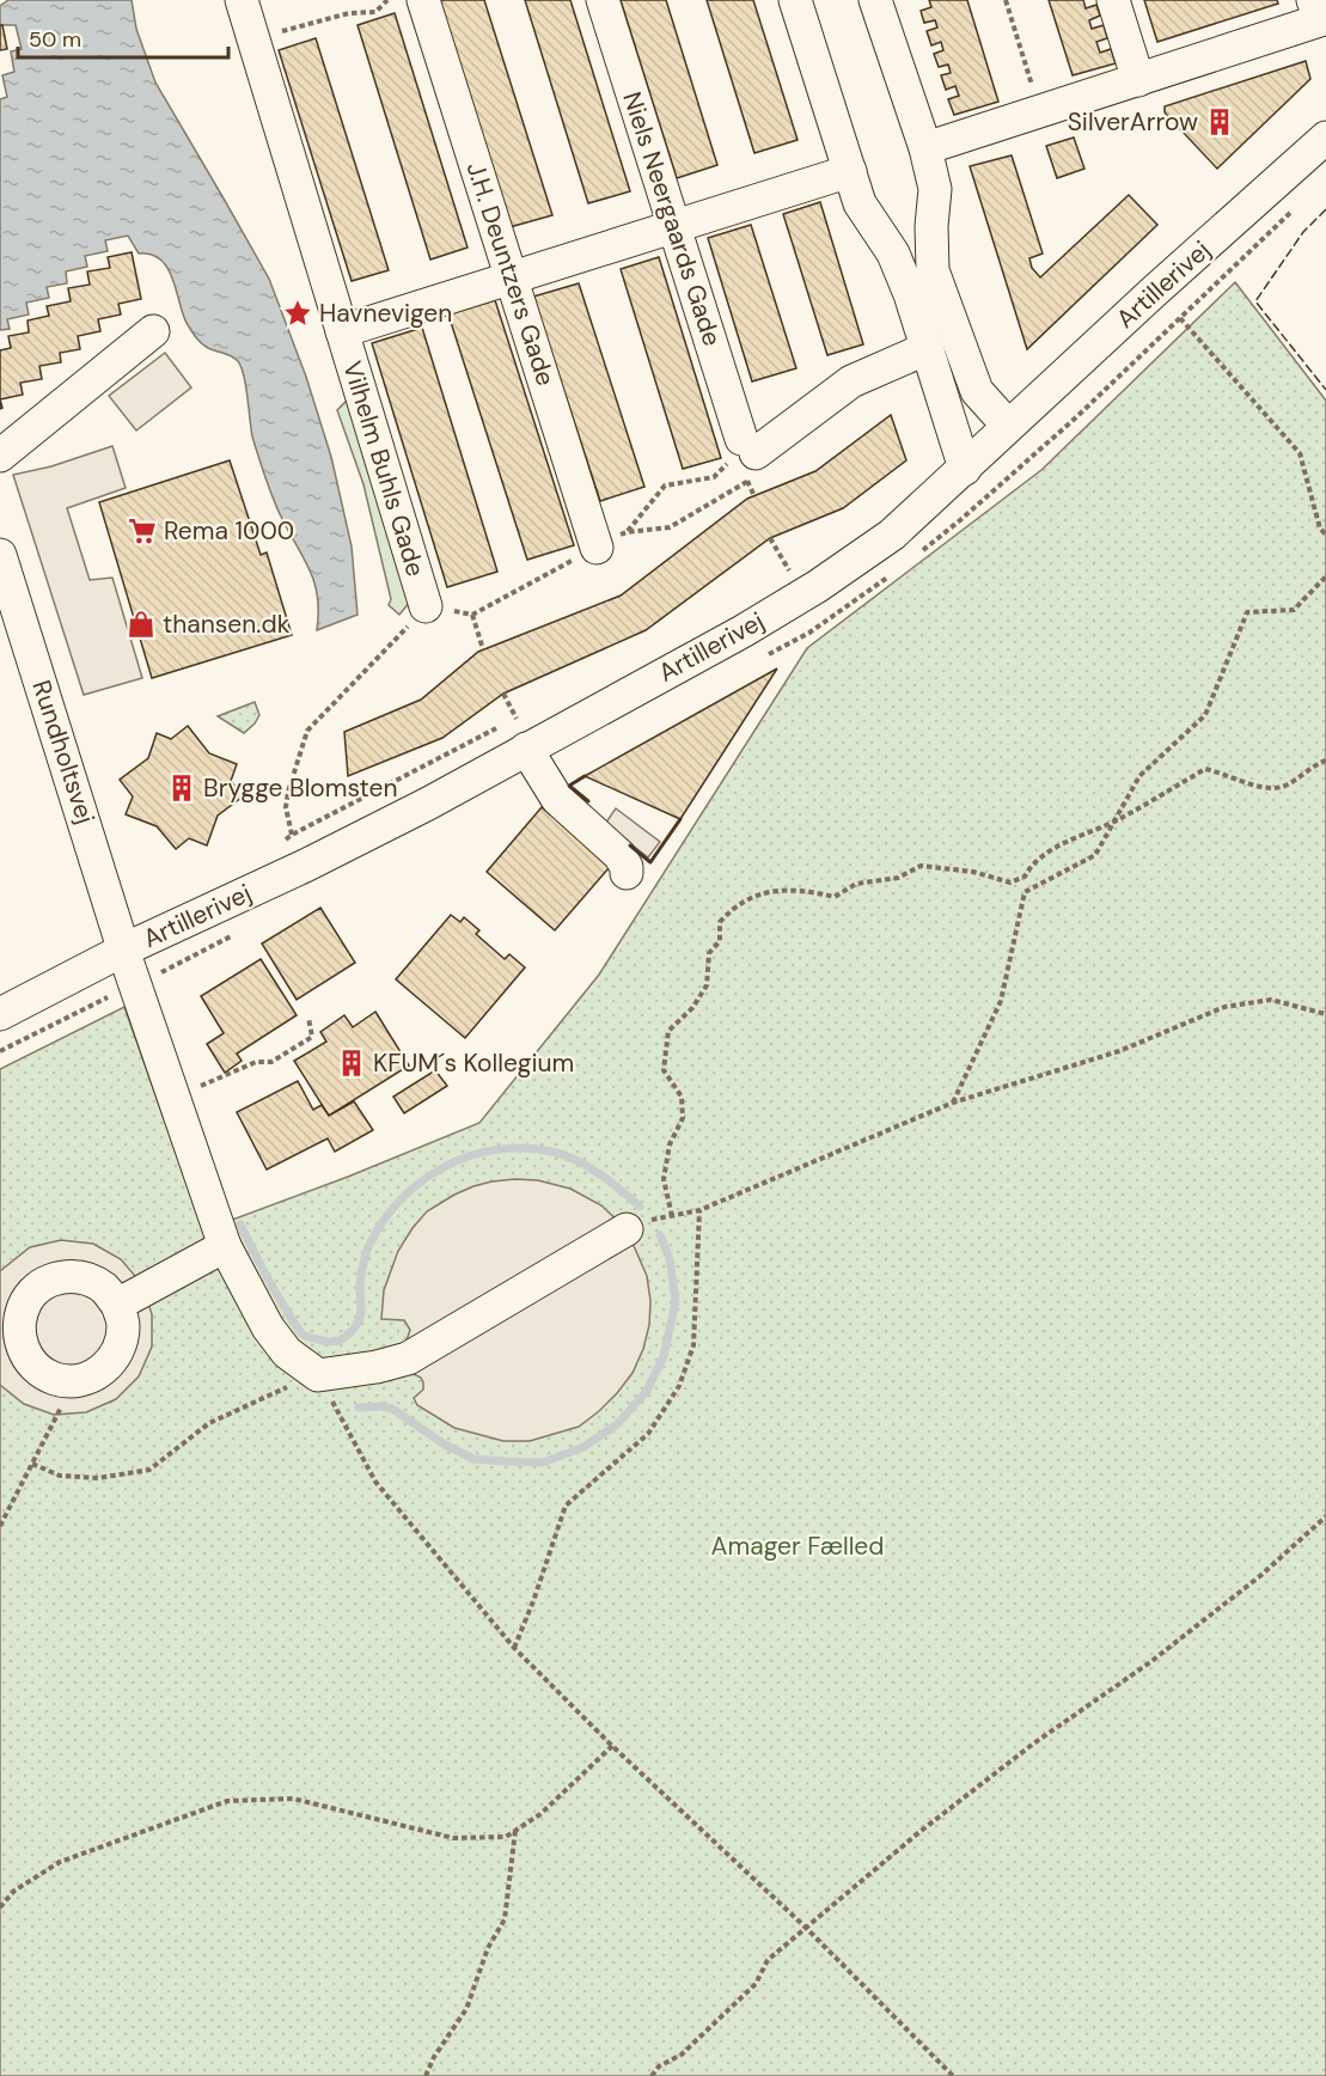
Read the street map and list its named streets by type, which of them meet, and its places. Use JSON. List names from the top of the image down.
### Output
{
  "streets": {
    "street": [
      "Niels Neergaards Gade",
      "J.H. Deuntzers Gade",
      "Artillerivej",
      "Vilhelm Buhls Gade",
      "Rundholtsvej"
    ]
  },
  "crossings": [
    ["Niels Neergaards Gade", "Vilhelm Buhls Gade"],
    ["J.H. Deuntzers Gade", "Vilhelm Buhls Gade"],
    ["Artillerivej", "Rundholtsvej"]
  ],
  "parks": ["Amager Fælled"],
  "places": {
    "building": ["SilverArrow", "Brygge Blomsten", "KFUM´s Kollegium"],
    "place": ["Havnevigen"],
    "supermarket": ["Rema 1000"],
    "shop": ["thansen.dk"]
  },
  "scale_bar": "50 m"
}
